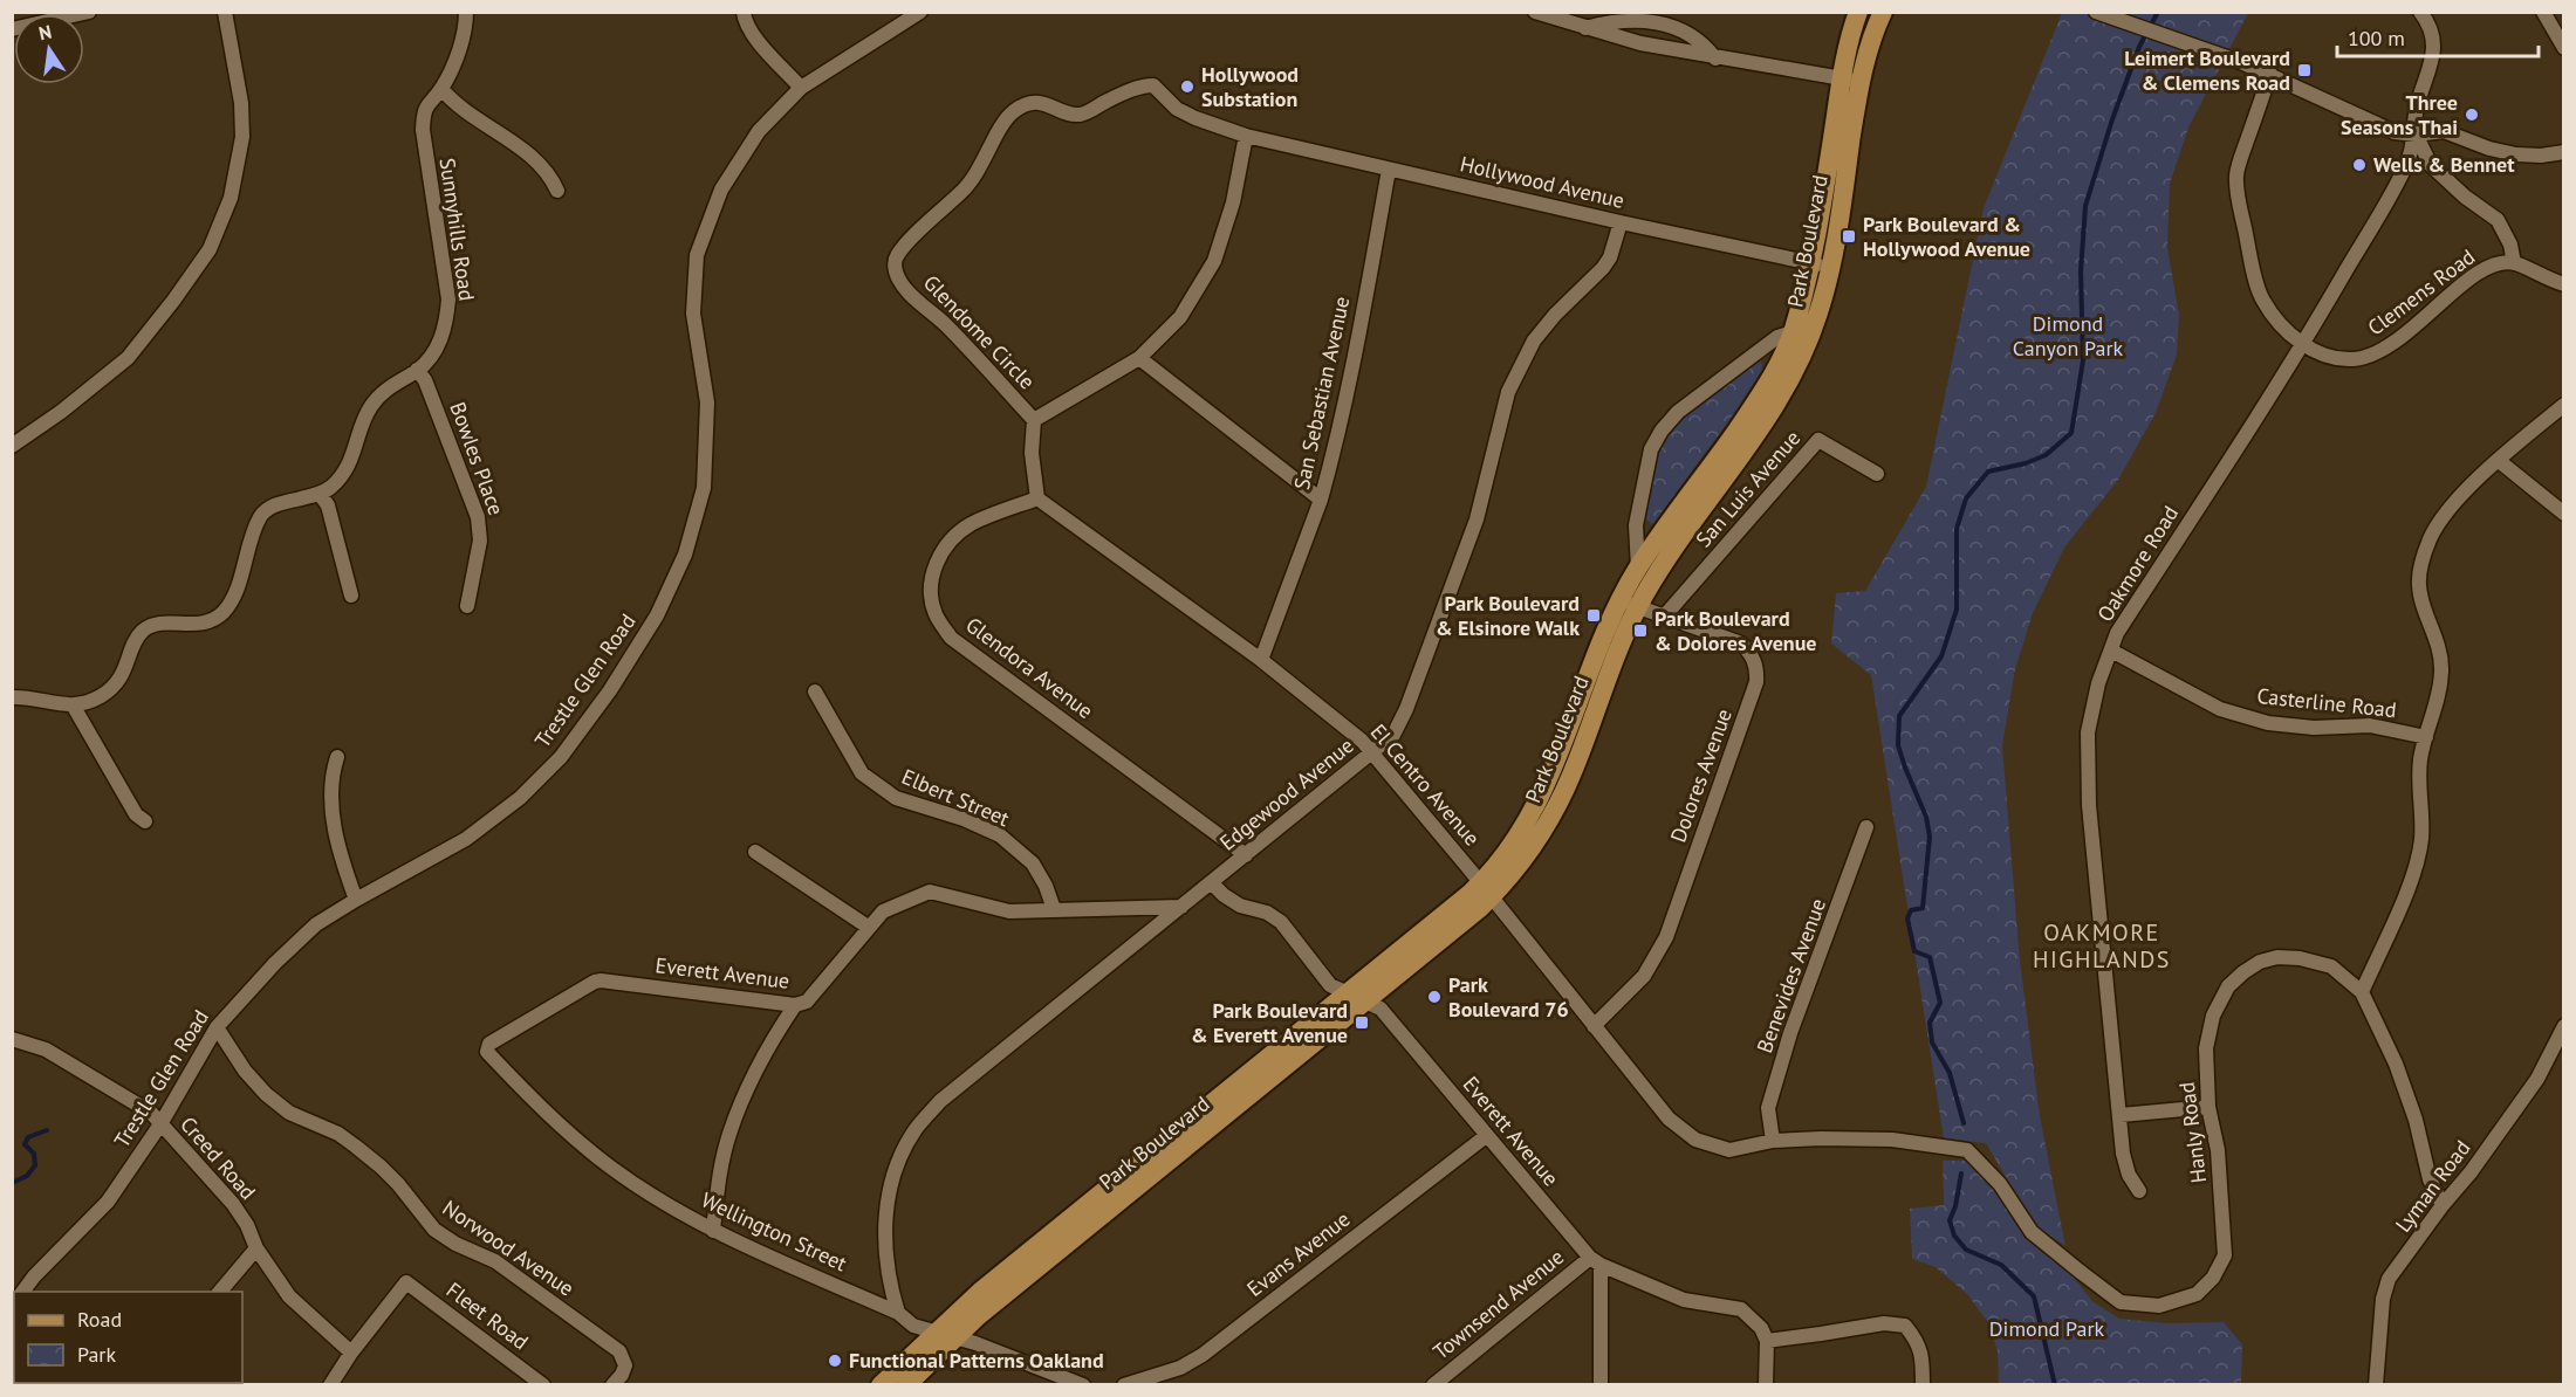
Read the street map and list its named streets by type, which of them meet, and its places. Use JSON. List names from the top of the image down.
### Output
{
  "streets": {
    "main road": ["Park Boulevard"],
    "street": [
      "Hollywood Avenue",
      "Sunnyhills Road",
      "Clemens Road",
      "Glendome Circle",
      "San Sebastian Avenue",
      "Bowles Place",
      "San Luis Avenue",
      "Oakmore Road",
      "Glendora Avenue",
      "Trestle Glen Road",
      "Casterline Road",
      "Dolores Avenue",
      "El Centro Avenue",
      "Edgewood Avenue",
      "Elbert Street",
      "Everett Avenue",
      "Benevides Avenue",
      "Hanly Road",
      "Creed Road",
      "Lyman Road",
      "Wellington Street",
      "Norwood Avenue",
      "Evans Avenue",
      "Townsend Avenue",
      "Fleet Road"
    ]
  },
  "crossings": [
    ["Hollywood Avenue", "Park Boulevard"],
    ["Hollywood Avenue", "Glendome Circle"],
    ["Hollywood Avenue", "San Sebastian Avenue"],
    ["Hollywood Avenue", "Edgewood Avenue"],
    ["Sunnyhills Road", "Bowles Place"],
    ["Park Boulevard", "Dolores Avenue"],
    ["Park Boulevard", "El Centro Avenue"],
    ["Park Boulevard", "Everett Avenue"],
    ["Park Boulevard", "Wellington Street"],
    ["Clemens Road", "Oakmore Road"],
    ["San Sebastian Avenue", "El Centro Avenue"],
    ["San Luis Avenue", "Dolores Avenue"],
    ["Oakmore Road", "Casterline Road"],
    ["Glendora Avenue", "El Centro Avenue"],
    ["Glendora Avenue", "Edgewood Avenue"],
    ["Trestle Glen Road", "Creed Road"],
    ["Trestle Glen Road", "Norwood Avenue"],
    ["Dolores Avenue", "El Centro Avenue"],
    ["El Centro Avenue", "Edgewood Avenue"],
    ["El Centro Avenue", "Benevides Avenue"],
    ["El Centro Avenue", "Hanly Road"],
    ["Edgewood Avenue", "Everett Avenue"],
    ["Edgewood Avenue", "Wellington Street"],
    ["Elbert Street", "Everett Avenue"],
    ["Everett Avenue", "Wellington Street"],
    ["Everett Avenue", "Evans Avenue"],
    ["Everett Avenue", "Townsend Avenue"],
    ["Creed Road", "Fleet Road"]
  ],
  "districts": ["OAKMORE HIGHLANDS"],
  "parks": ["Dimond Canyon Park", "Dimond Park"],
  "places": {
    "transit": [
      "Leimert Boulevard & Clemens Road",
      "Park Boulevard & Hollywood Avenue",
      "Park Boulevard & Elsinore Walk",
      "Park Boulevard & Dolores Avenue",
      "Park Boulevard & Everett Avenue"
    ],
    "other": [
      "Hollywood Substation",
      "Three Seasons Thai",
      "Wells & Bennet",
      "Park Boulevard 76",
      "Functional Patterns Oakland"
    ]
  },
  "legend": ["Road", "Park"],
  "scale_bar": "100 m",
  "north": "top"
}
